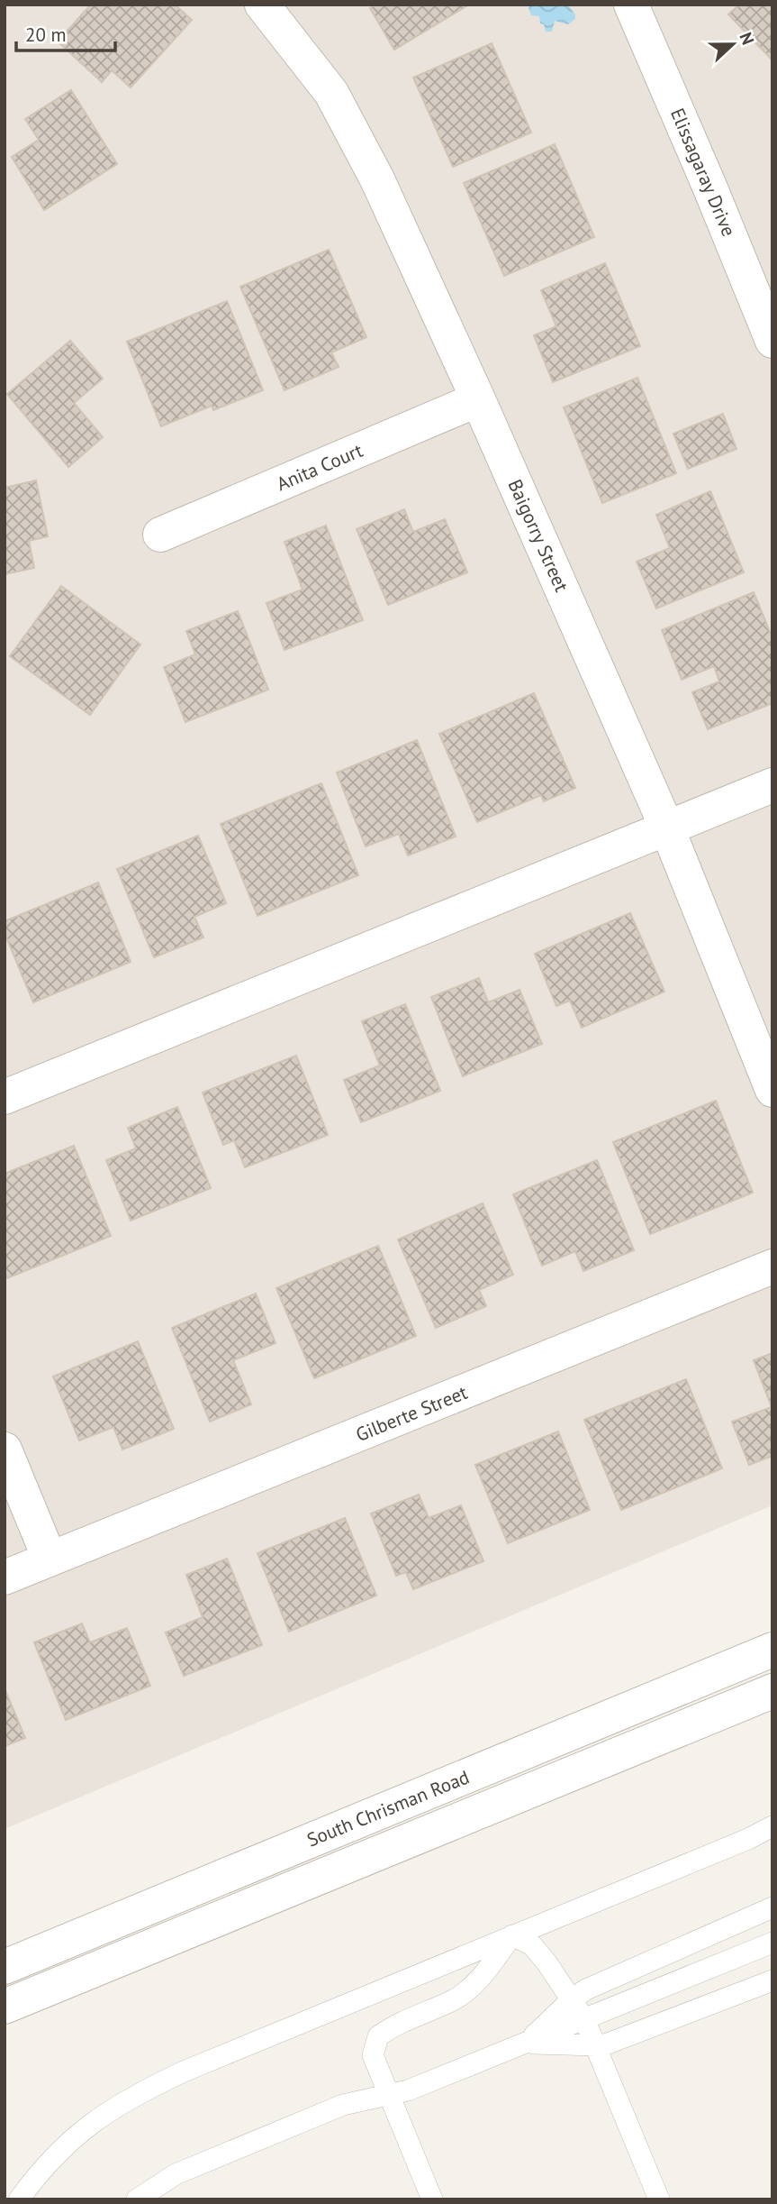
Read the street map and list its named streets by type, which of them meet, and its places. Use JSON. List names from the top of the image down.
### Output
{
  "streets": {
    "street": [
      "Elissagaray Drive",
      "Anita Court",
      "Baigorry Street",
      "Gilberte Street",
      "South Chrisman Road"
    ]
  },
  "crossings": [
    ["Anita Court", "Baigorry Street"]
  ],
  "scale_bar": "20 m",
  "north": "right"
}
